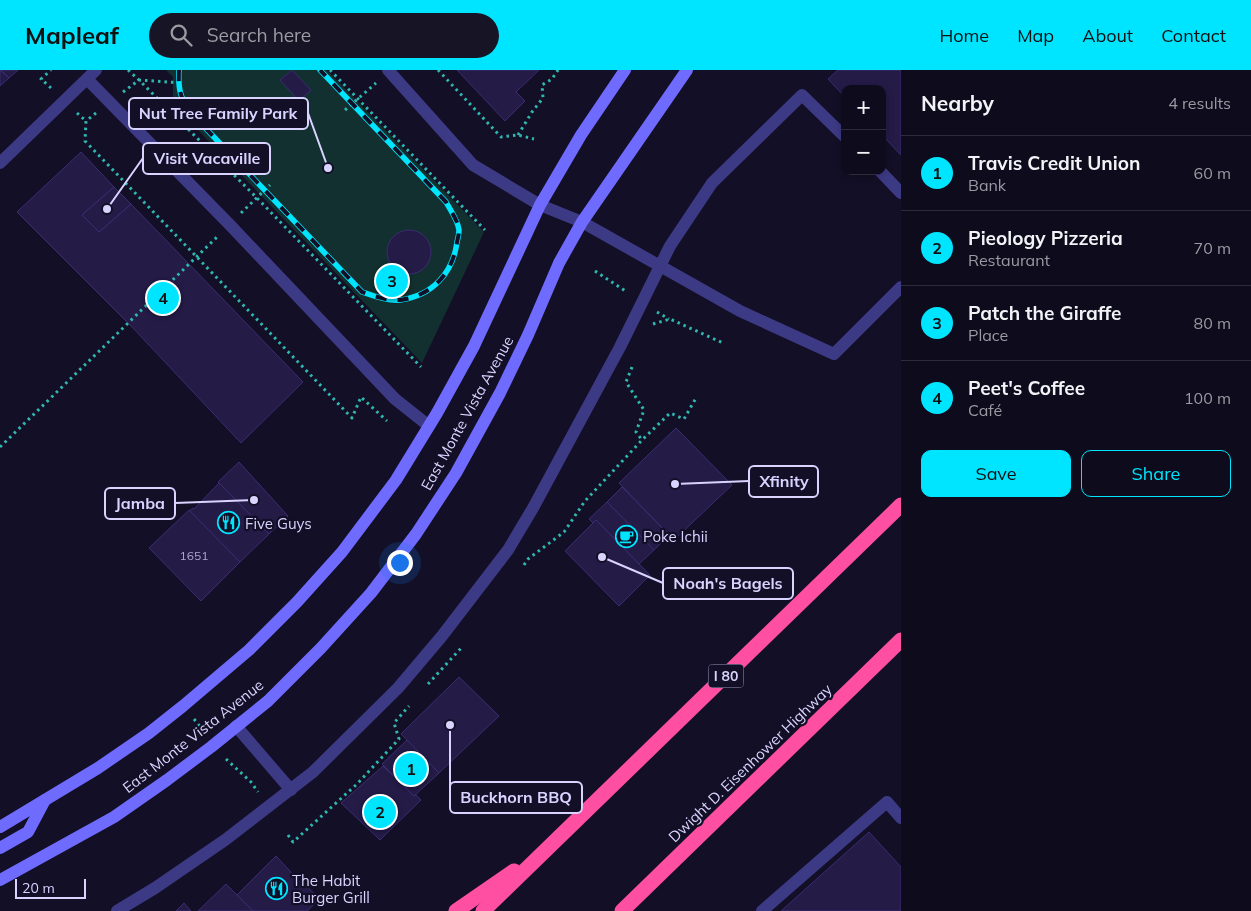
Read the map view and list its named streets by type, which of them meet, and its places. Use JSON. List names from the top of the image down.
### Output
{
  "streets": {
    "highway": ["I 80", "Dwight D. Eisenhower Highway"],
    "main road": ["East Monte Vista Avenue"]
  },
  "places": {
    "other": [
      "Nut Tree Family Park",
      "Visit Vacaville",
      "Xfinity",
      "Jamba",
      "Noah's Bagels",
      "Buckhorn BBQ"
    ],
    "restaurant": ["Five Guys", "The Habit Burger Grill"],
    "cafe": ["Poke Ichii"]
  },
  "house_numbers": ["1651"],
  "scale_bar": "20 m",
  "page": {
    "header": "Mapleaf",
    "search": "Search here",
    "nav": [
      "Home",
      "Map",
      "About",
      "Contact"
    ],
    "heading": ["Nearby", "4 results"],
    "map_buttons": ["+", "−"],
    "list": [
      {
        "mark": "1",
        "name": "Travis Credit Union",
        "note": "Bank",
        "value": "60 m"
      },
      {
        "mark": "2",
        "name": "Pieology Pizzeria",
        "note": "Restaurant",
        "value": "70 m"
      },
      {
        "mark": "3",
        "name": "Patch the Giraffe",
        "note": "Place",
        "value": "80 m"
      },
      {
        "mark": "4",
        "name": "Peet's Coffee",
        "note": "Café",
        "value": "100 m"
      }
    ],
    "pins": [
      "3",
      "4",
      "1",
      "2"
    ],
    "buttons": ["Save", "Share"],
    "scale": "20 m"
  }
}
